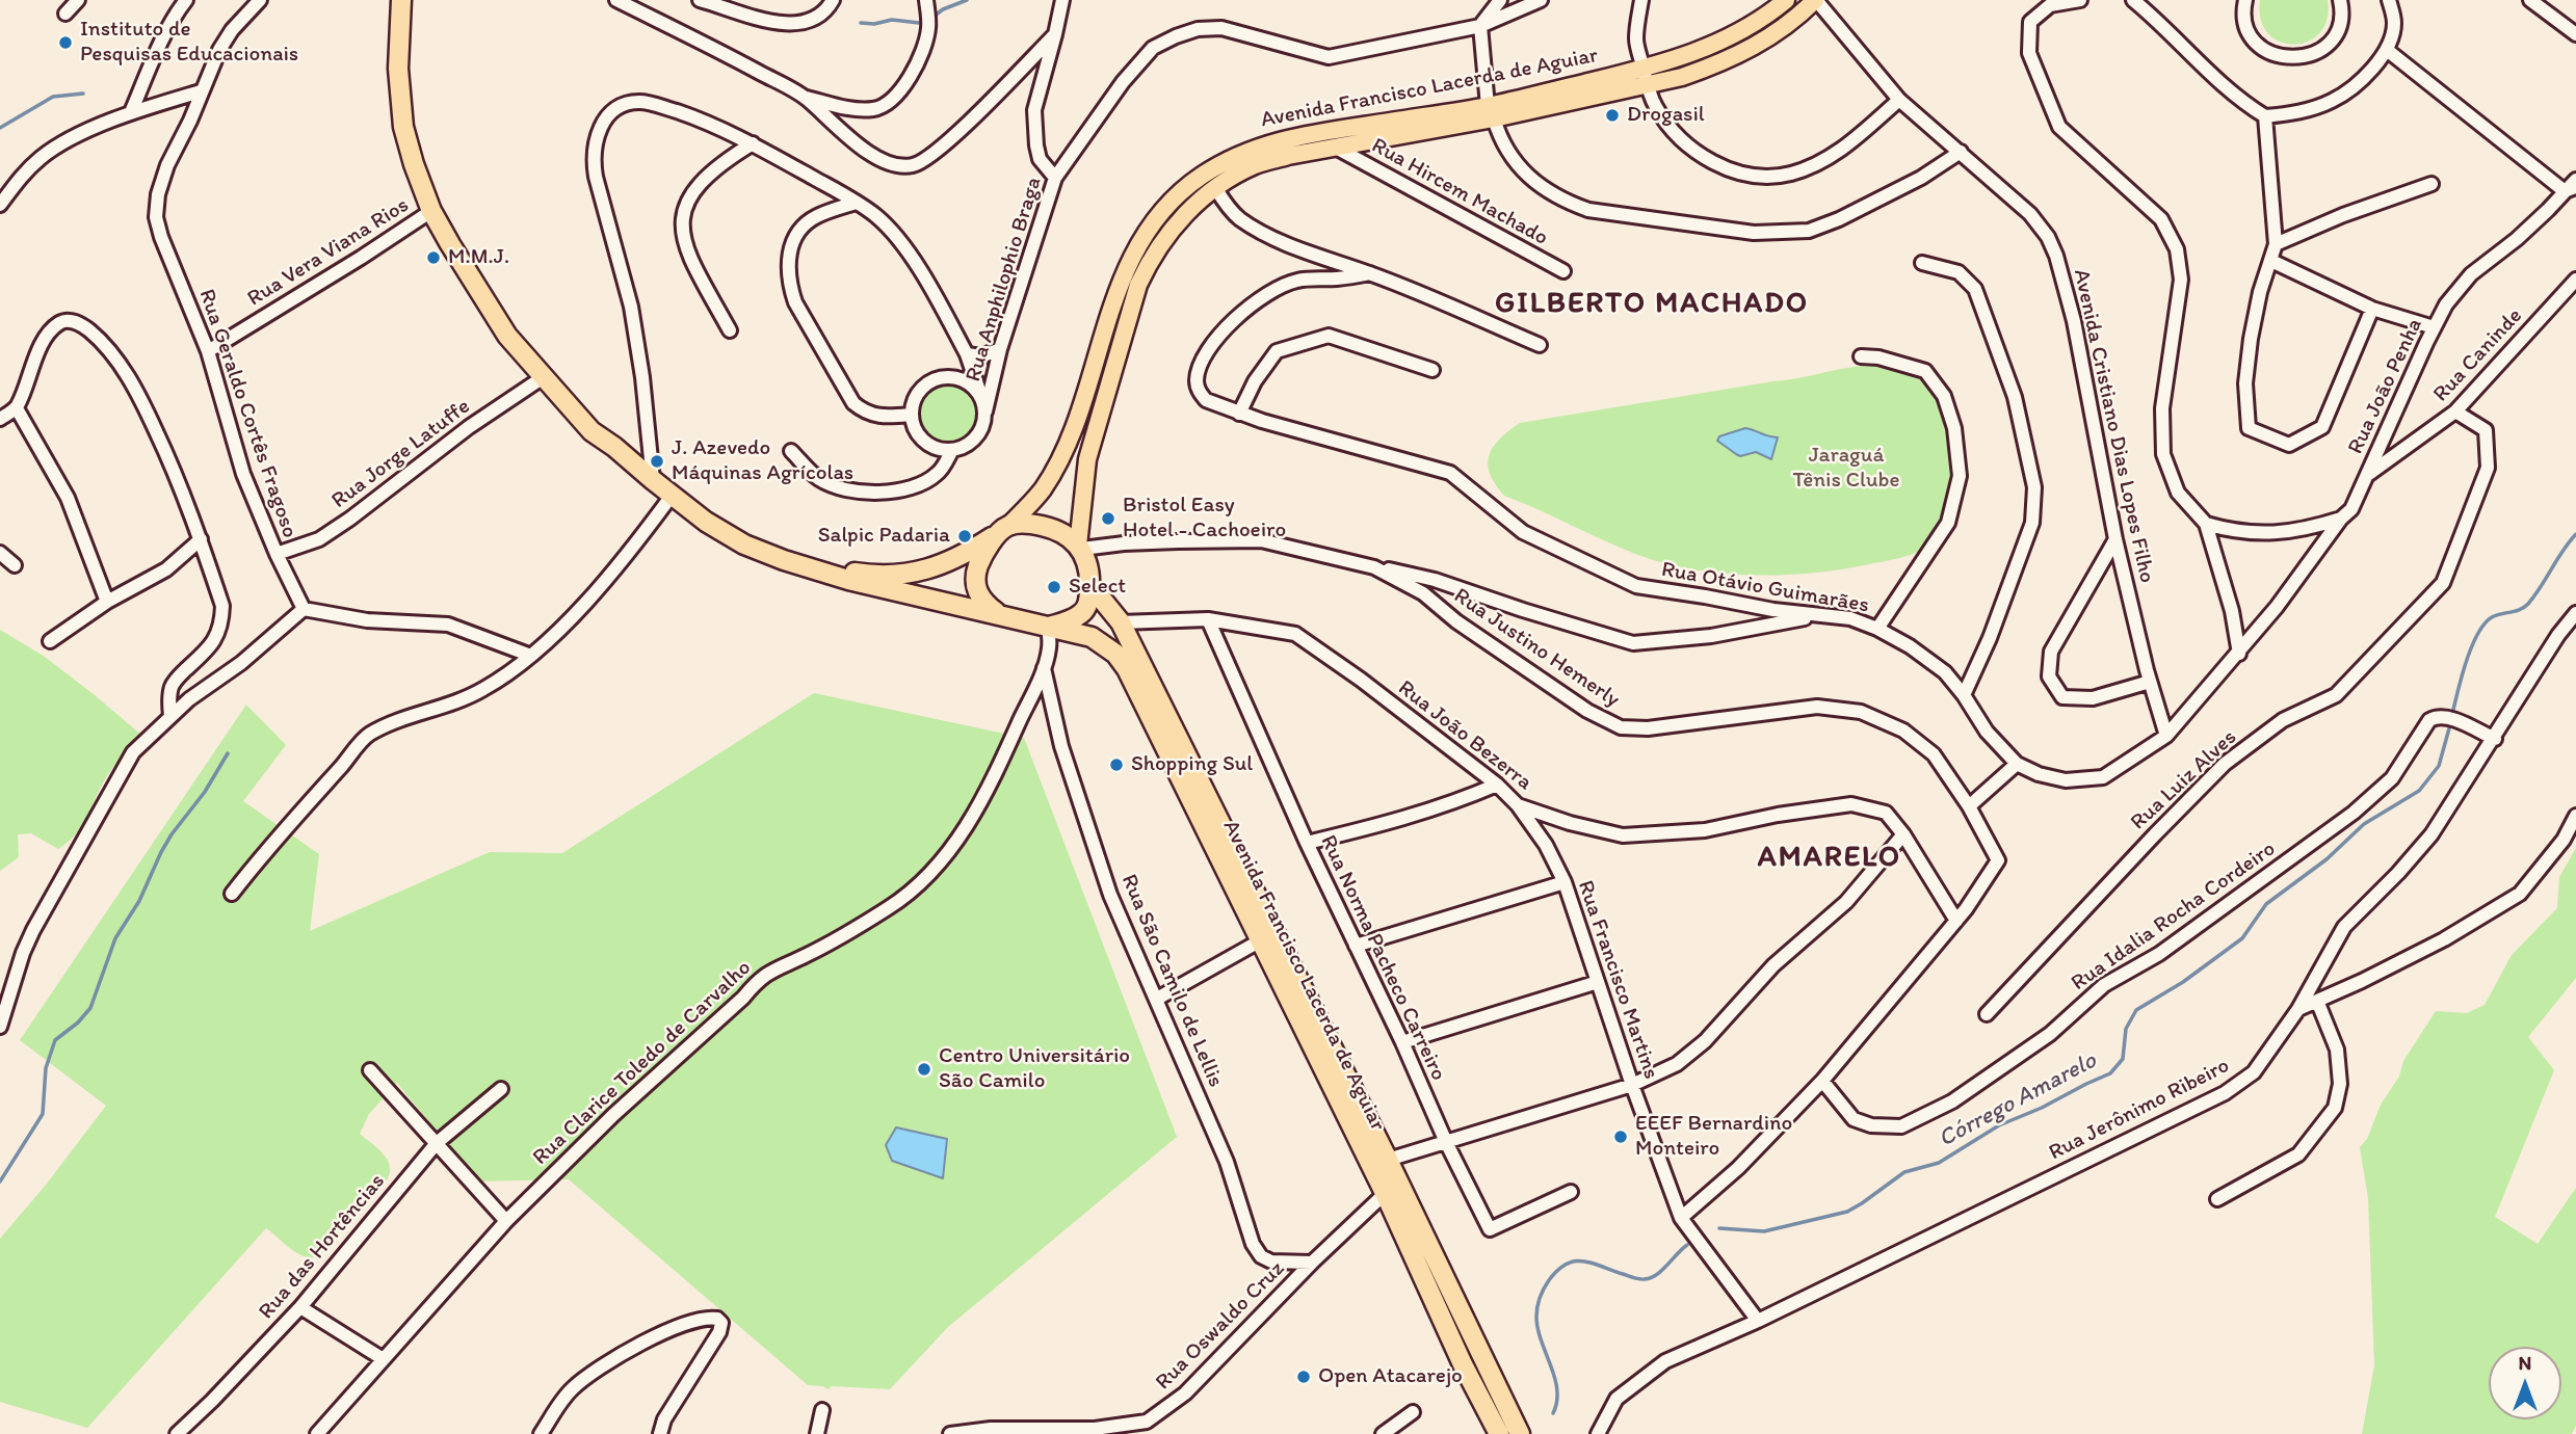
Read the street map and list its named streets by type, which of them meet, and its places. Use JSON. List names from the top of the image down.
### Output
{
  "streets": {
    "highway": ["Avenida Francisco Lacerda de Aguiar"],
    "street": [
      "Rua Hircem Machado",
      "Rua Vera Viana Rios",
      "Rua Anphilophio Braga",
      "Rua Caninde",
      "Rua João Penha",
      "Rua Geraldo Cortês Fragoso",
      "Avenida Cristiano Dias Lopes Filho",
      "Rua Jorge Latuffe",
      "Rua Otávio Guimarães",
      "Rua Justino Hemerly",
      "Rua João Bezerra",
      "Rua Luiz Alves",
      "Rua Idalia Rocha Cordeiro",
      "Rua Norma Pacheco Carreiro",
      "Rua Francisco Martins",
      "Rua São Camilo de Lellis",
      "Rua Clarice Toledo de Carvalho",
      "Rua Jerônimo Ribeiro",
      "Rua das Hortências",
      "Rua Oswaldo Cruz"
    ]
  },
  "crossings": [
    ["Avenida Francisco Lacerda de Aguiar", "Rua Hircem Machado"],
    ["Avenida Francisco Lacerda de Aguiar", "Rua Justino Hemerly"],
    ["Avenida Francisco Lacerda de Aguiar", "Rua João Bezerra"],
    ["Avenida Francisco Lacerda de Aguiar", "Rua Clarice Toledo de Carvalho"],
    ["Avenida Francisco Lacerda de Aguiar", "Rua Oswaldo Cruz"],
    ["Rua Vera Viana Rios", "Rua Geraldo Cortês Fragoso"],
    ["Rua Caninde", "Rua João Penha"],
    ["Rua Caninde", "Rua Luiz Alves"],
    ["Rua João Penha", "Rua Otávio Guimarães"],
    ["Rua Geraldo Cortês Fragoso", "Rua Jorge Latuffe"],
    ["Avenida Cristiano Dias Lopes Filho", "Rua Otávio Guimarães"],
    ["Rua Justino Hemerly", "Rua João Bezerra"],
    ["Rua Justino Hemerly", "Rua Idalia Rocha Cordeiro"],
    ["Rua Justino Hemerly", "Rua Francisco Martins"],
    ["Rua Justino Hemerly", "Rua Clarice Toledo de Carvalho"],
    ["Rua João Bezerra", "Rua Norma Pacheco Carreiro"],
    ["Rua João Bezerra", "Rua Francisco Martins"],
    ["Rua Idalia Rocha Cordeiro", "Rua Jerônimo Ribeiro"],
    ["Rua Francisco Martins", "Rua Jerônimo Ribeiro"],
    ["Rua São Camilo de Lellis", "Rua Clarice Toledo de Carvalho"],
    ["Rua São Camilo de Lellis", "Rua Oswaldo Cruz"]
  ],
  "districts": ["GILBERTO MACHADO", "AMARELO"],
  "water": ["Córrego Amarelo"],
  "parks": ["Jaraguá Tênis Clube"],
  "places": [
    "Instituto de Pesquisas Educacionais",
    "Drogasil",
    "M.M.J.",
    "J. Azevedo Máquinas Agrícolas",
    "Bristol Easy Hotel - Cachoeiro",
    "Salpic Padaria",
    "Select",
    "Shopping Sul",
    "Centro Universitário São Camilo",
    "EEEF Bernardino Monteiro",
    "Open Atacarejo"
  ],
  "north": "top"
}
